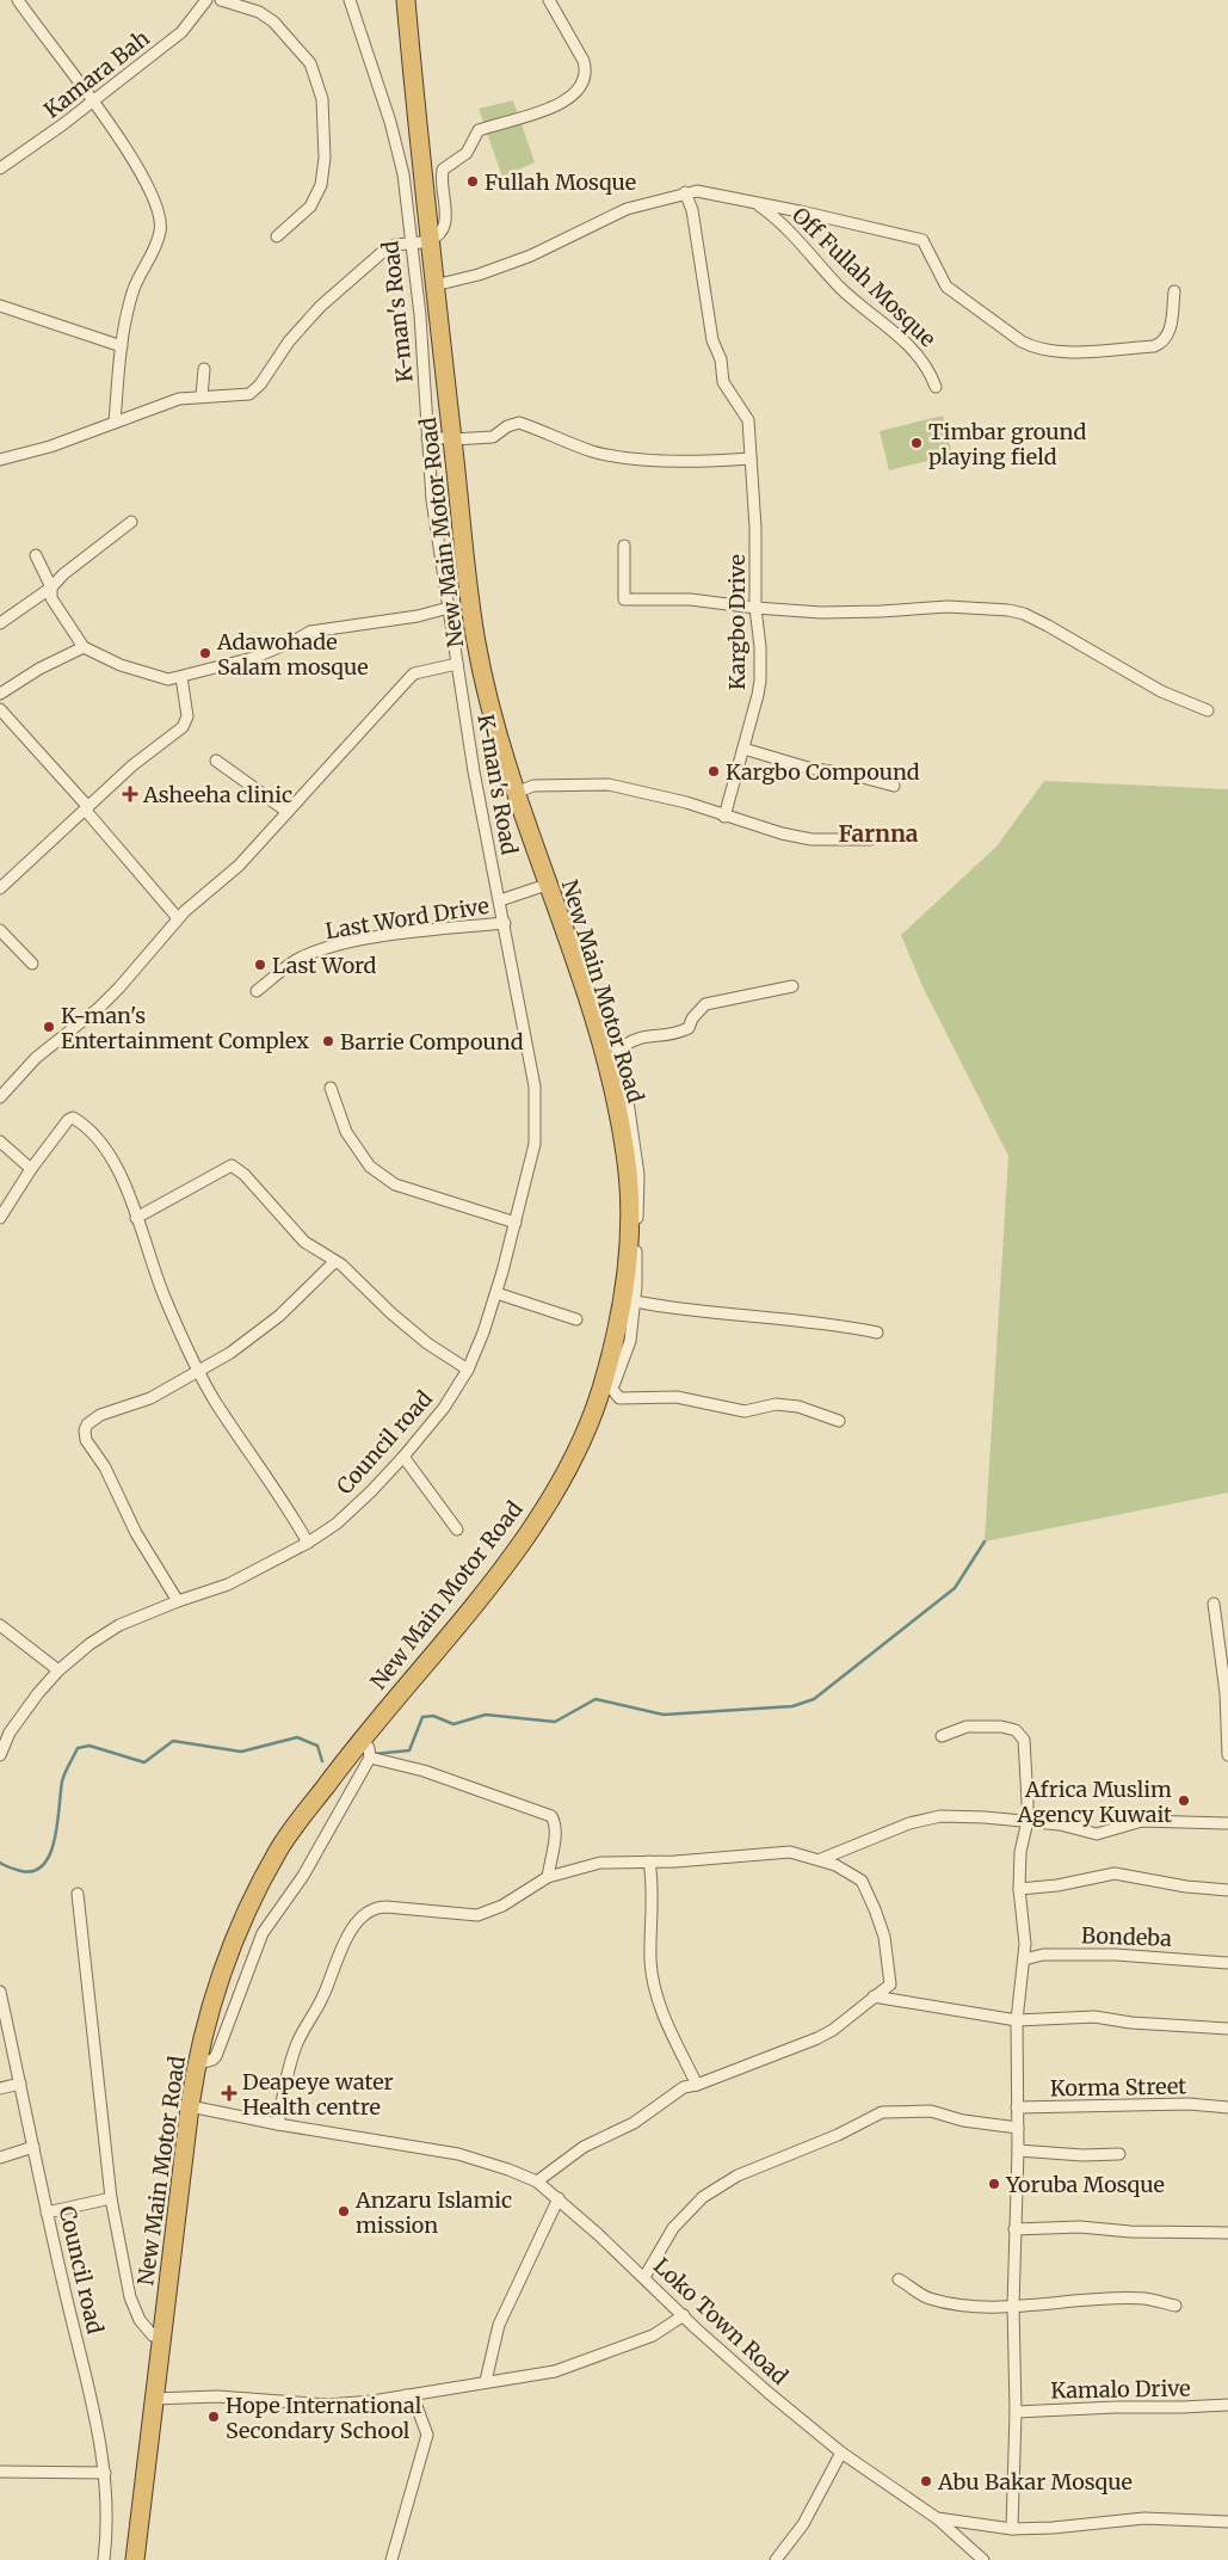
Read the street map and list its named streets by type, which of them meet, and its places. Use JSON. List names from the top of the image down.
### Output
{
  "streets": {
    "highway": ["New Main Motor Road"],
    "street": [
      "Kamara Bah",
      "Off Fullah Mosque",
      "K-man's Road",
      "Kargbo Drive",
      "Last Word Drive",
      "Council road",
      "Bondeba",
      "Korma Street",
      "Loko Town Road",
      "Kamalo Drive"
    ]
  },
  "crossings": [
    ["Off Fullah Mosque", "New Main Motor Road"],
    ["Off Fullah Mosque", "Kargbo Drive"],
    ["K-man's Road", "New Main Motor Road"],
    ["K-man's Road", "Last Word Drive"],
    ["K-man's Road", "Council road"],
    ["New Main Motor Road", "Loko Town Road"]
  ],
  "districts": ["Farnna"],
  "places": {
    "other": [
      "Fullah Mosque",
      "Timbar ground playing field",
      "Adawohade Salam mosque",
      "Kargbo Compound",
      "Last Word",
      "K-man's Entertainment Complex",
      "Barrie Compound",
      "Africa Muslim Agency Kuwait",
      "Yoruba Mosque",
      "Anzaru Islamic mission",
      "Hope International Secondary School",
      "Abu Bakar Mosque"
    ],
    "health": ["Asheeha clinic", "Deapeye water Health centre"]
  }
}
